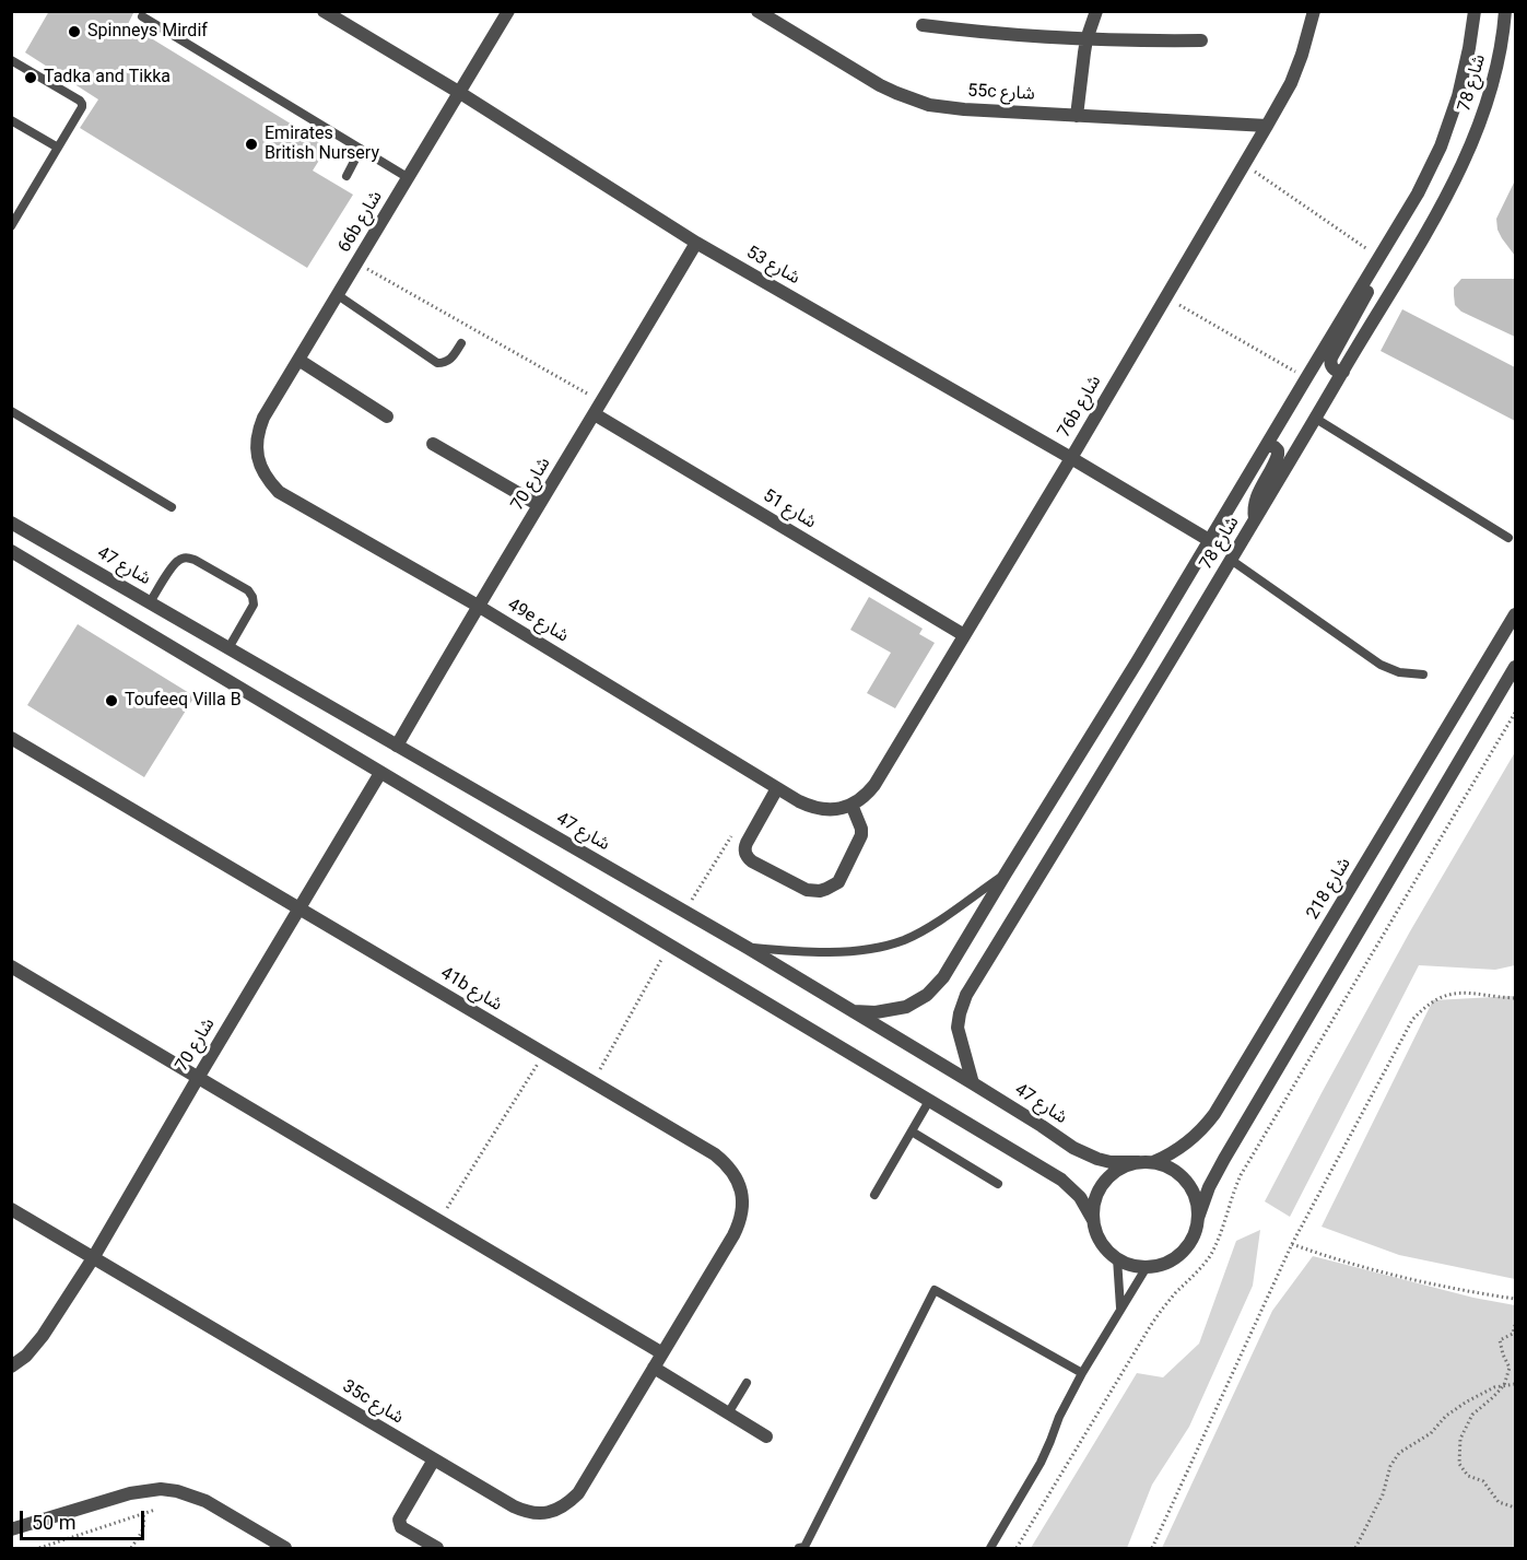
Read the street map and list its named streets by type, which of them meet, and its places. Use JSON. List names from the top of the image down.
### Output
{
  "streets": {
    "street": [
      "شارع 78",
      "55c شارع",
      "66b شارع",
      "شارع 53",
      "76b شارع",
      "شارع 70",
      "شارع 51",
      "شارع 47",
      "49e شارع",
      "شارع 218",
      "41b شارع",
      "35c شارع"
    ]
  },
  "crossings": [
    ["شارع 78", "شارع 53"],
    ["شارع 78", "شارع 47"],
    ["55c شارع", "76b شارع"],
    ["66b شارع", "شارع 53"],
    ["66b شارع", "49e شارع"],
    ["شارع 53", "76b شارع"],
    ["شارع 53", "شارع 70"],
    ["76b شارع", "شارع 51"],
    ["76b شارع", "49e شارع"],
    ["شارع 70", "شارع 51"],
    ["شارع 70", "شارع 47"],
    ["شارع 70", "49e شارع"],
    ["شارع 70", "41b شارع"],
    ["شارع 70", "35c شارع"],
    ["شارع 47", "شارع 218"],
    ["41b شارع", "35c شارع"]
  ],
  "places": [
    "Spinneys Mirdif",
    "Tadka and Tikka",
    "Emirates British Nursery",
    "Toufeeq Villa B"
  ],
  "scale_bar": "50 m"
}
